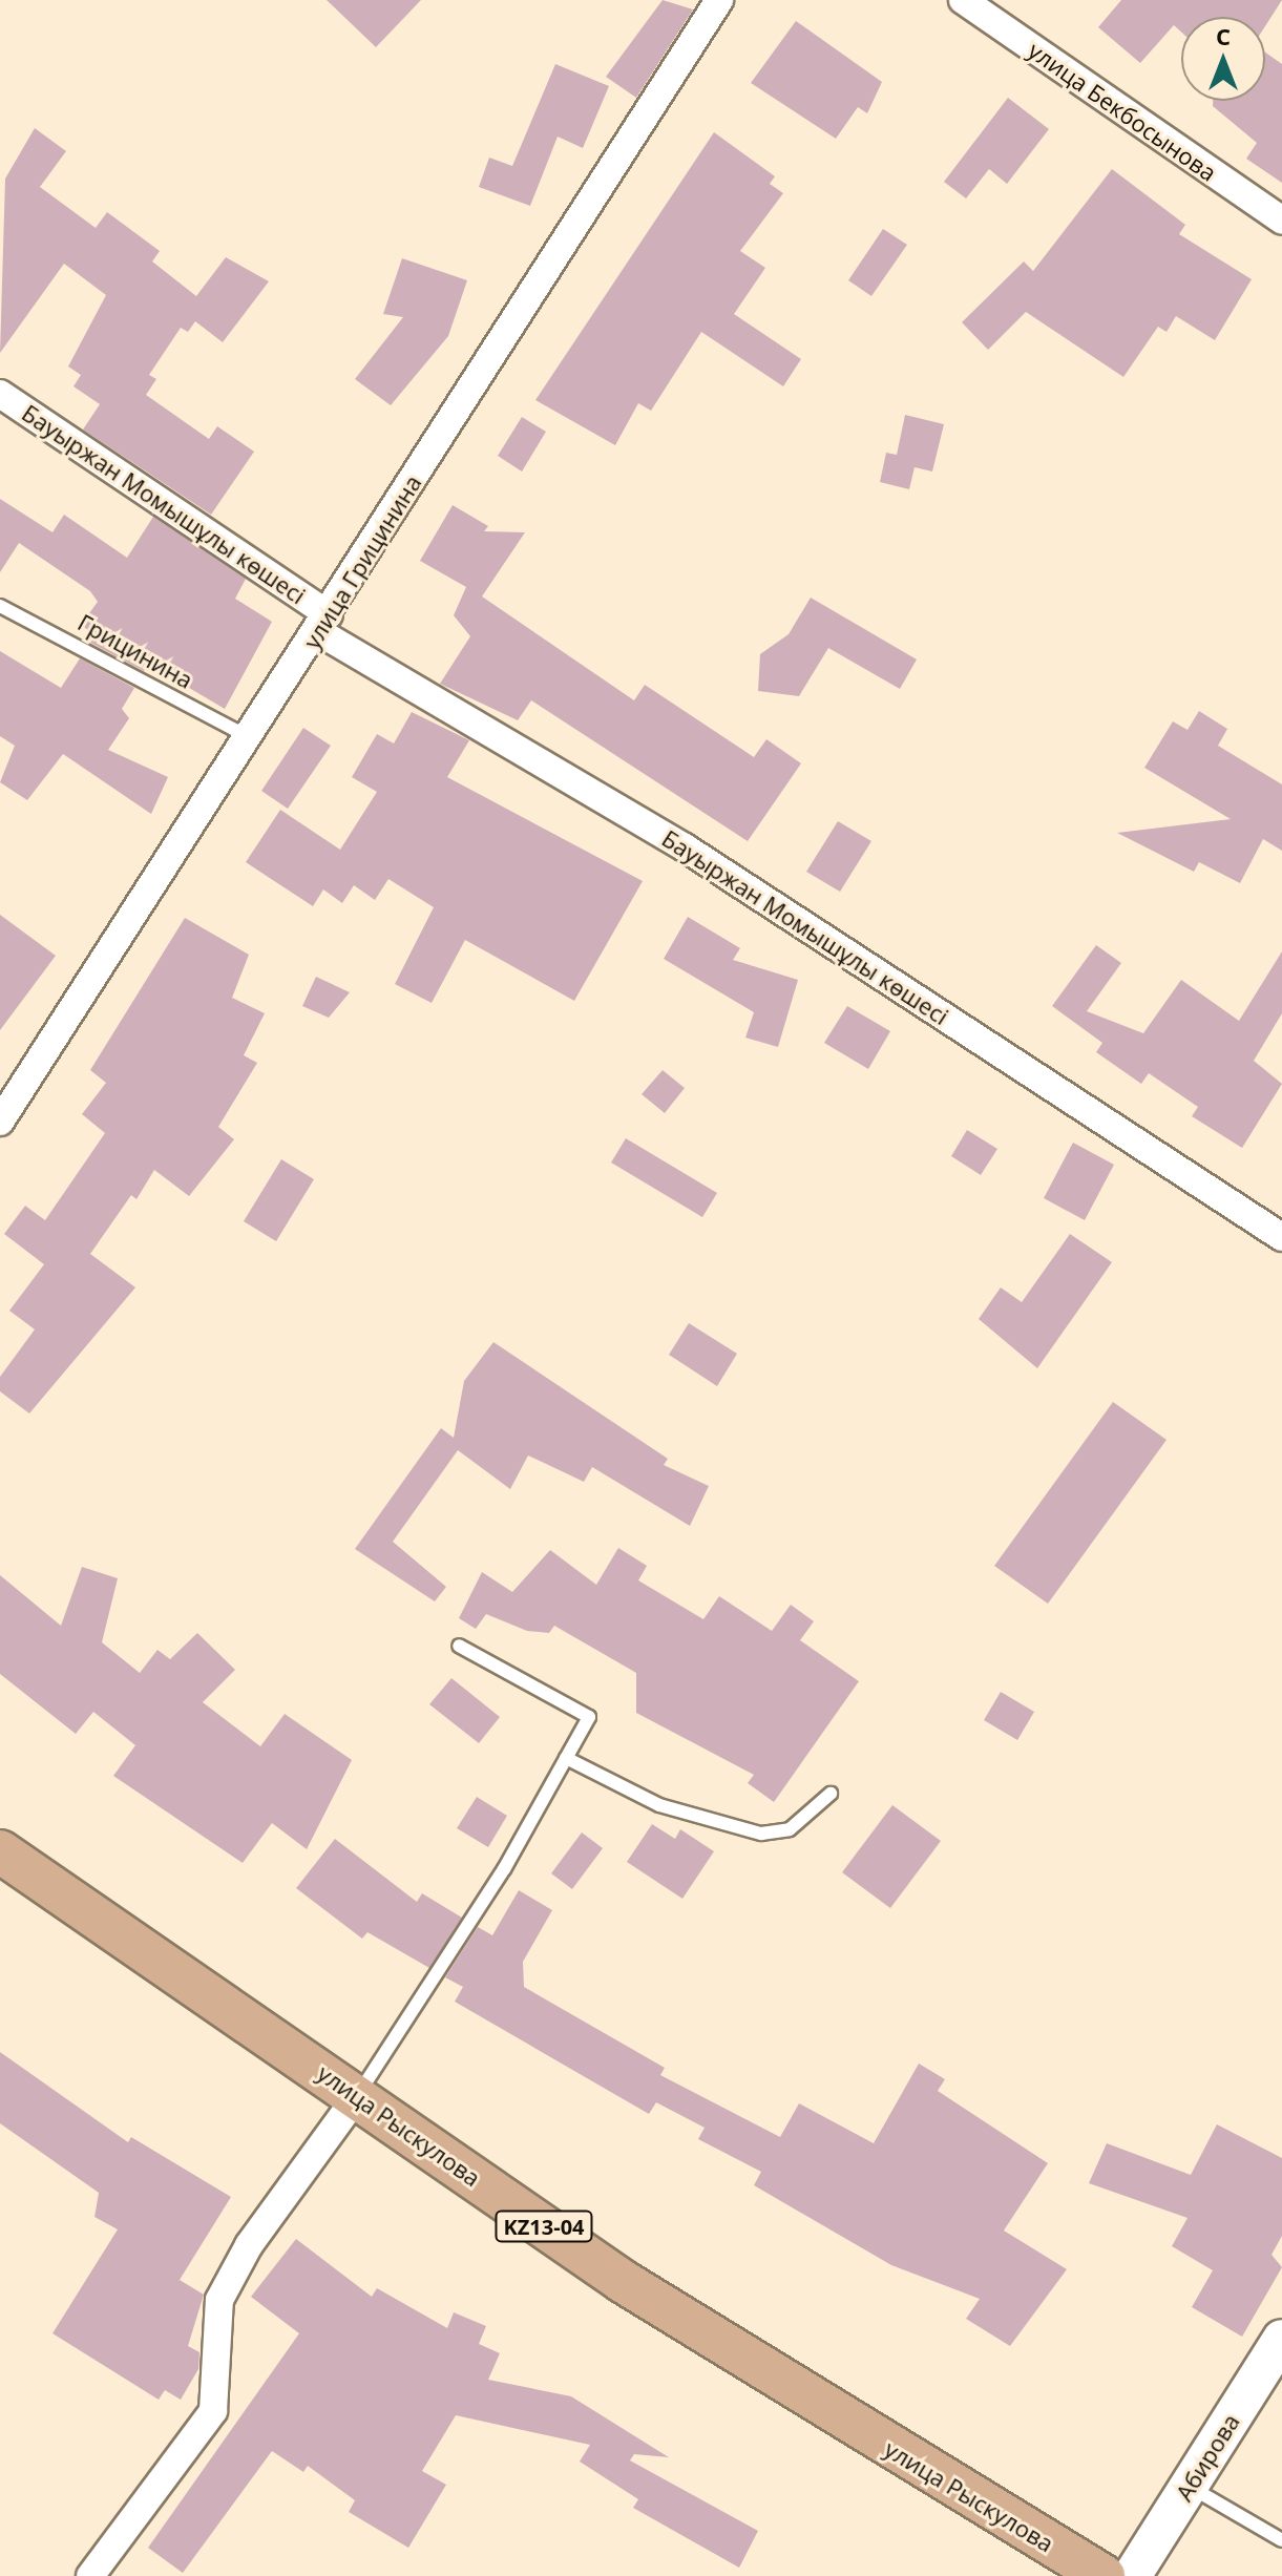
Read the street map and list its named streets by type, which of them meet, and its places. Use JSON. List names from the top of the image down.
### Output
{
  "streets": {
    "main road": ["улица Рыскулова", "KZ13-04"],
    "street": [
      "улица Бекбосынова",
      "Бауыржан Момышұлы көшесі",
      "улица Грицинина",
      "Абирова"
    ],
    "lane": ["Грицинина"]
  },
  "crossings": [
    ["Бауыржан Момышұлы көшесі", "улица Грицинина"],
    ["улица Грицинина", "Грицинина"]
  ],
  "north": "top"
}
